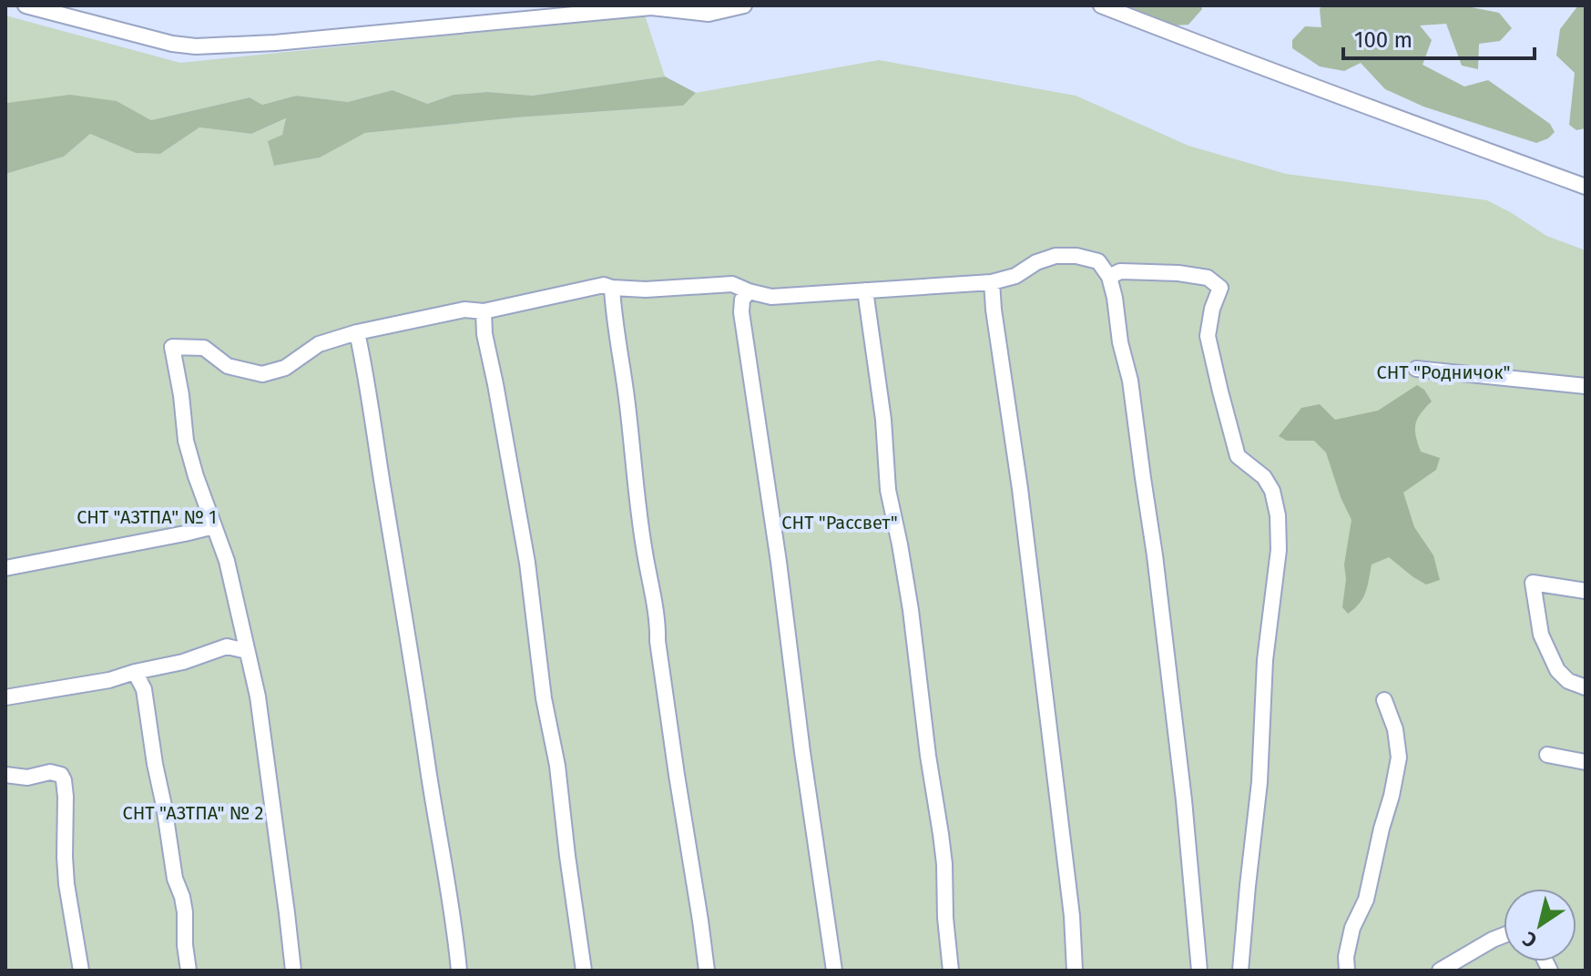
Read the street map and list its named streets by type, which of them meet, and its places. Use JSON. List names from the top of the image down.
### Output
{
  "parks": [
    "СНТ \"Родничок\"",
    "СНТ \"АЗТПА\" № 1",
    "СНТ \"Рассвет\"",
    "СНТ \"АЗТПА\" № 2"
  ],
  "scale_bar": "100 m",
  "north": "bottom left"
}
